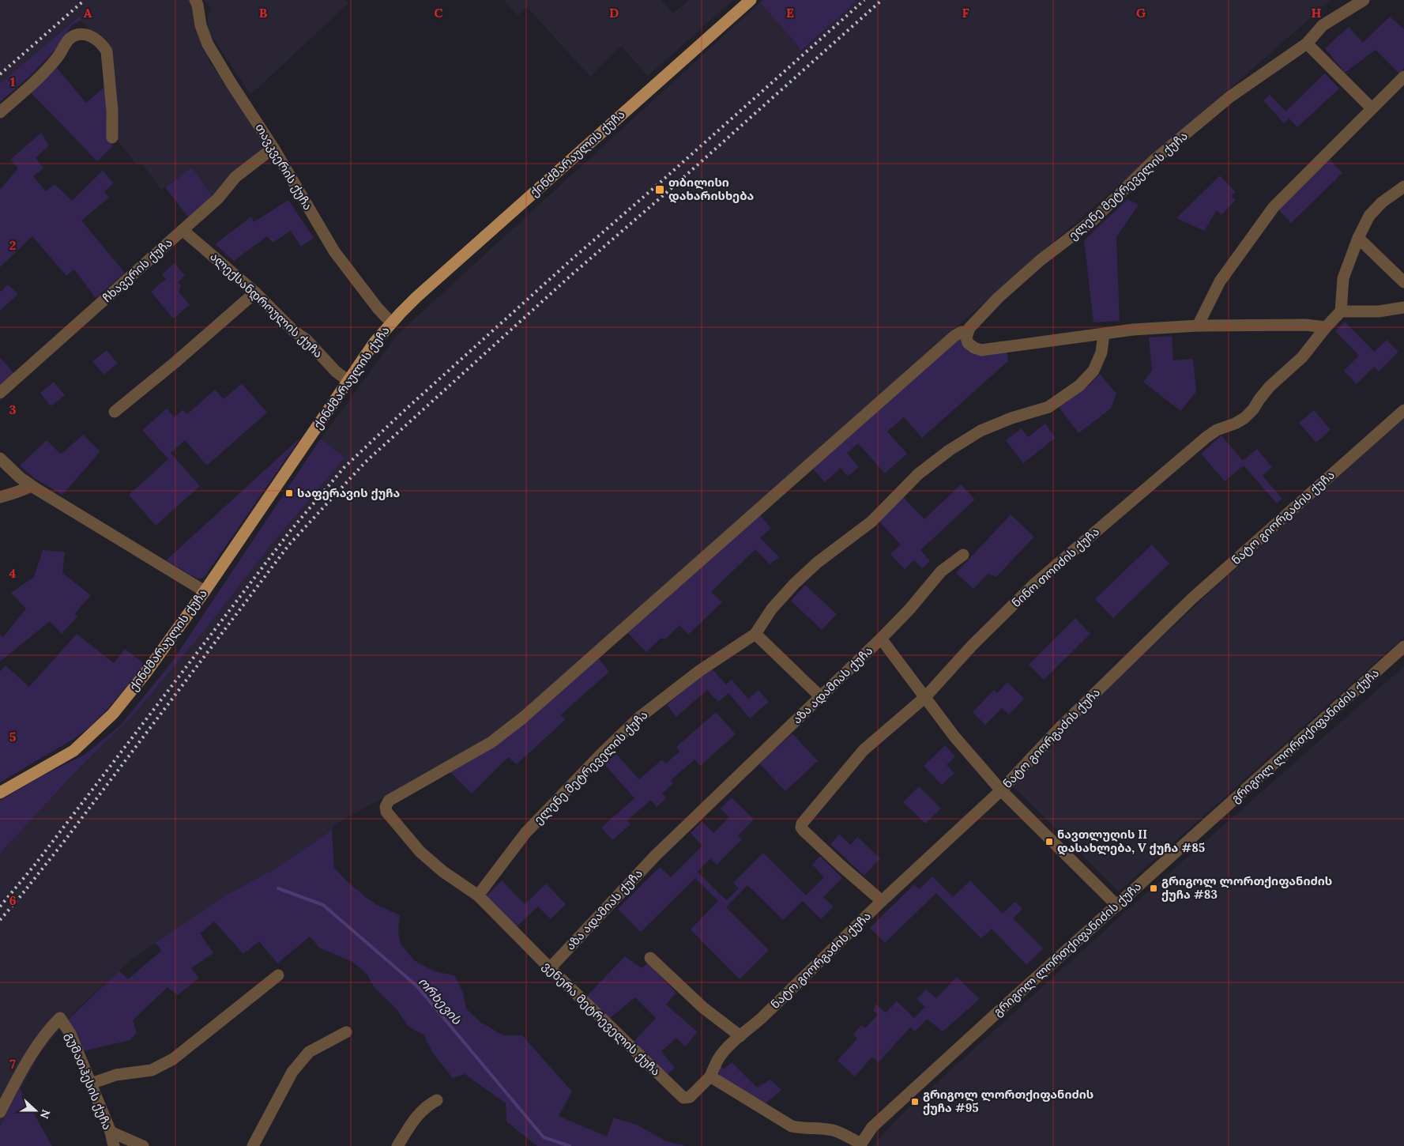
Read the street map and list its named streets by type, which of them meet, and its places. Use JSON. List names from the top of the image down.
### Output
{
  "streets": {
    "main road": ["ქინძმარაულის ქუჩა"],
    "street": [
      "თავკვერის ქუჩა",
      "ელენე მეტრეველის ქუჩა",
      "ჩხავერის ქუჩა",
      "ალექსანდროულის ქუჩა",
      "ნატო გიორგაძის ქუჩა",
      "ნინო თოიძის ქუჩა",
      "აზა ადამიას ქუჩა",
      "გრიგოლ ლორთქიფანიძის ქუჩა",
      "ვენერა მეტრეველის ქუჩა",
      "გუმათჰესის ქუჩა"
    ]
  },
  "crossings": [
    ["ქინძმარაულის ქუჩა", "თავკვერის ქუჩა"],
    ["ქინძმარაულის ქუჩა", "ალექსანდროულის ქუჩა"],
    ["თავკვერის ქუჩა", "ჩხავერის ქუჩა"],
    ["ელენე მეტრეველის ქუჩა", "ვენერა მეტრეველის ქუჩა"],
    ["ჩხავერის ქუჩა", "ალექსანდროულის ქუჩა"],
    ["ნატო გიორგაძის ქუჩა", "ნინო თოიძის ქუჩა"],
    ["ნატო გიორგაძის ქუჩა", "აზა ადამიას ქუჩა"],
    ["ნატო გიორგაძის ქუჩა", "ვენერა მეტრეველის ქუჩა"],
    ["ნინო თოიძის ქუჩა", "აზა ადამიას ქუჩა"],
    ["აზა ადამიას ქუჩა", "გრიგოლ ლორთქიფანიძის ქუჩა"],
    ["აზა ადამიას ქუჩა", "ვენერა მეტრეველის ქუჩა"]
  ],
  "water": ["ორხევის"],
  "places": {
    "transit": [
      "თბილისი დახარისხება",
      "საფერავის ქუჩა",
      "ნავთლუღის II დასახლება, V ქუჩა #85",
      "გრიგოლ ლორთქიფანიძის ქუჩა #83",
      "გრიგოლ ლორთქიფანიძის ქუჩა #95"
    ]
  },
  "north": "right",
  "grid": {
    "columns": [
      "A",
      "B",
      "C",
      "D",
      "E",
      "F",
      "G",
      "H"
    ],
    "rows": [
      "1",
      "2",
      "3",
      "4",
      "5",
      "6",
      "7"
    ]
  }
}
